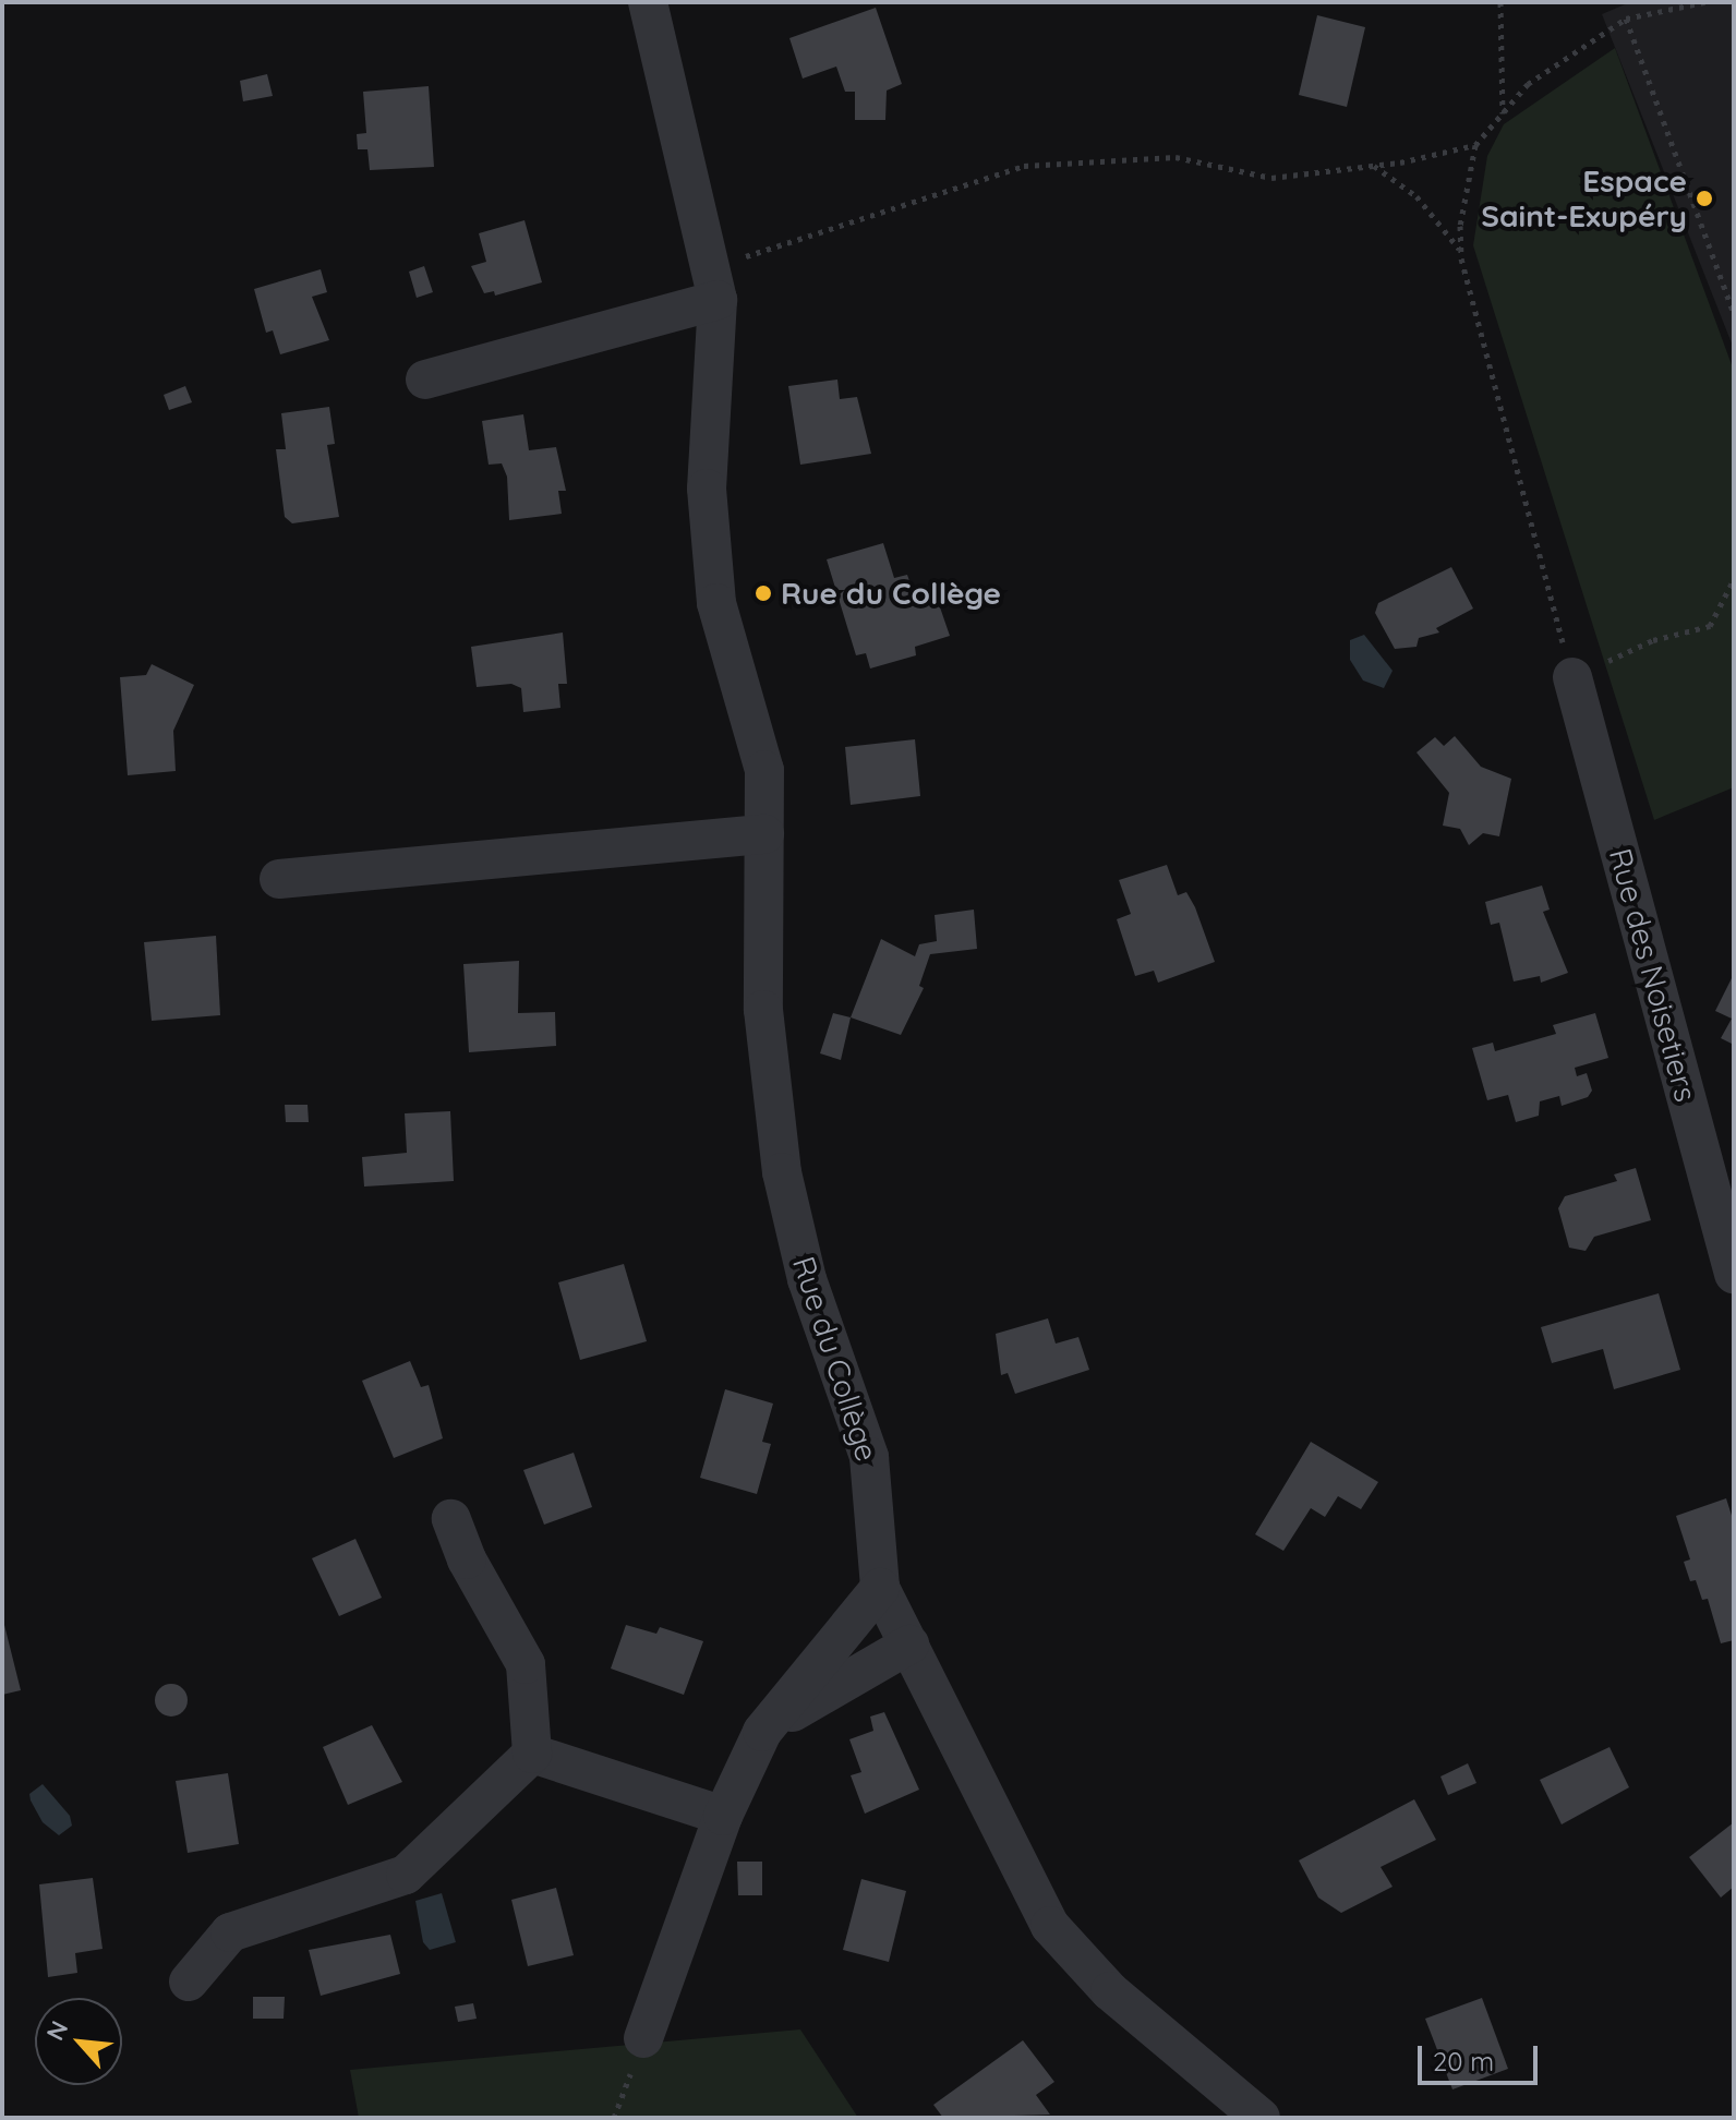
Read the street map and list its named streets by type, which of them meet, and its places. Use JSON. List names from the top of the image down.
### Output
{
  "streets": {
    "street": ["Rue des Noisetiers", "Rue du Collège"]
  },
  "places": ["Espace Saint-Exupéry", "Rue du Collège"],
  "scale_bar": "20 m",
  "north": "top left"
}
